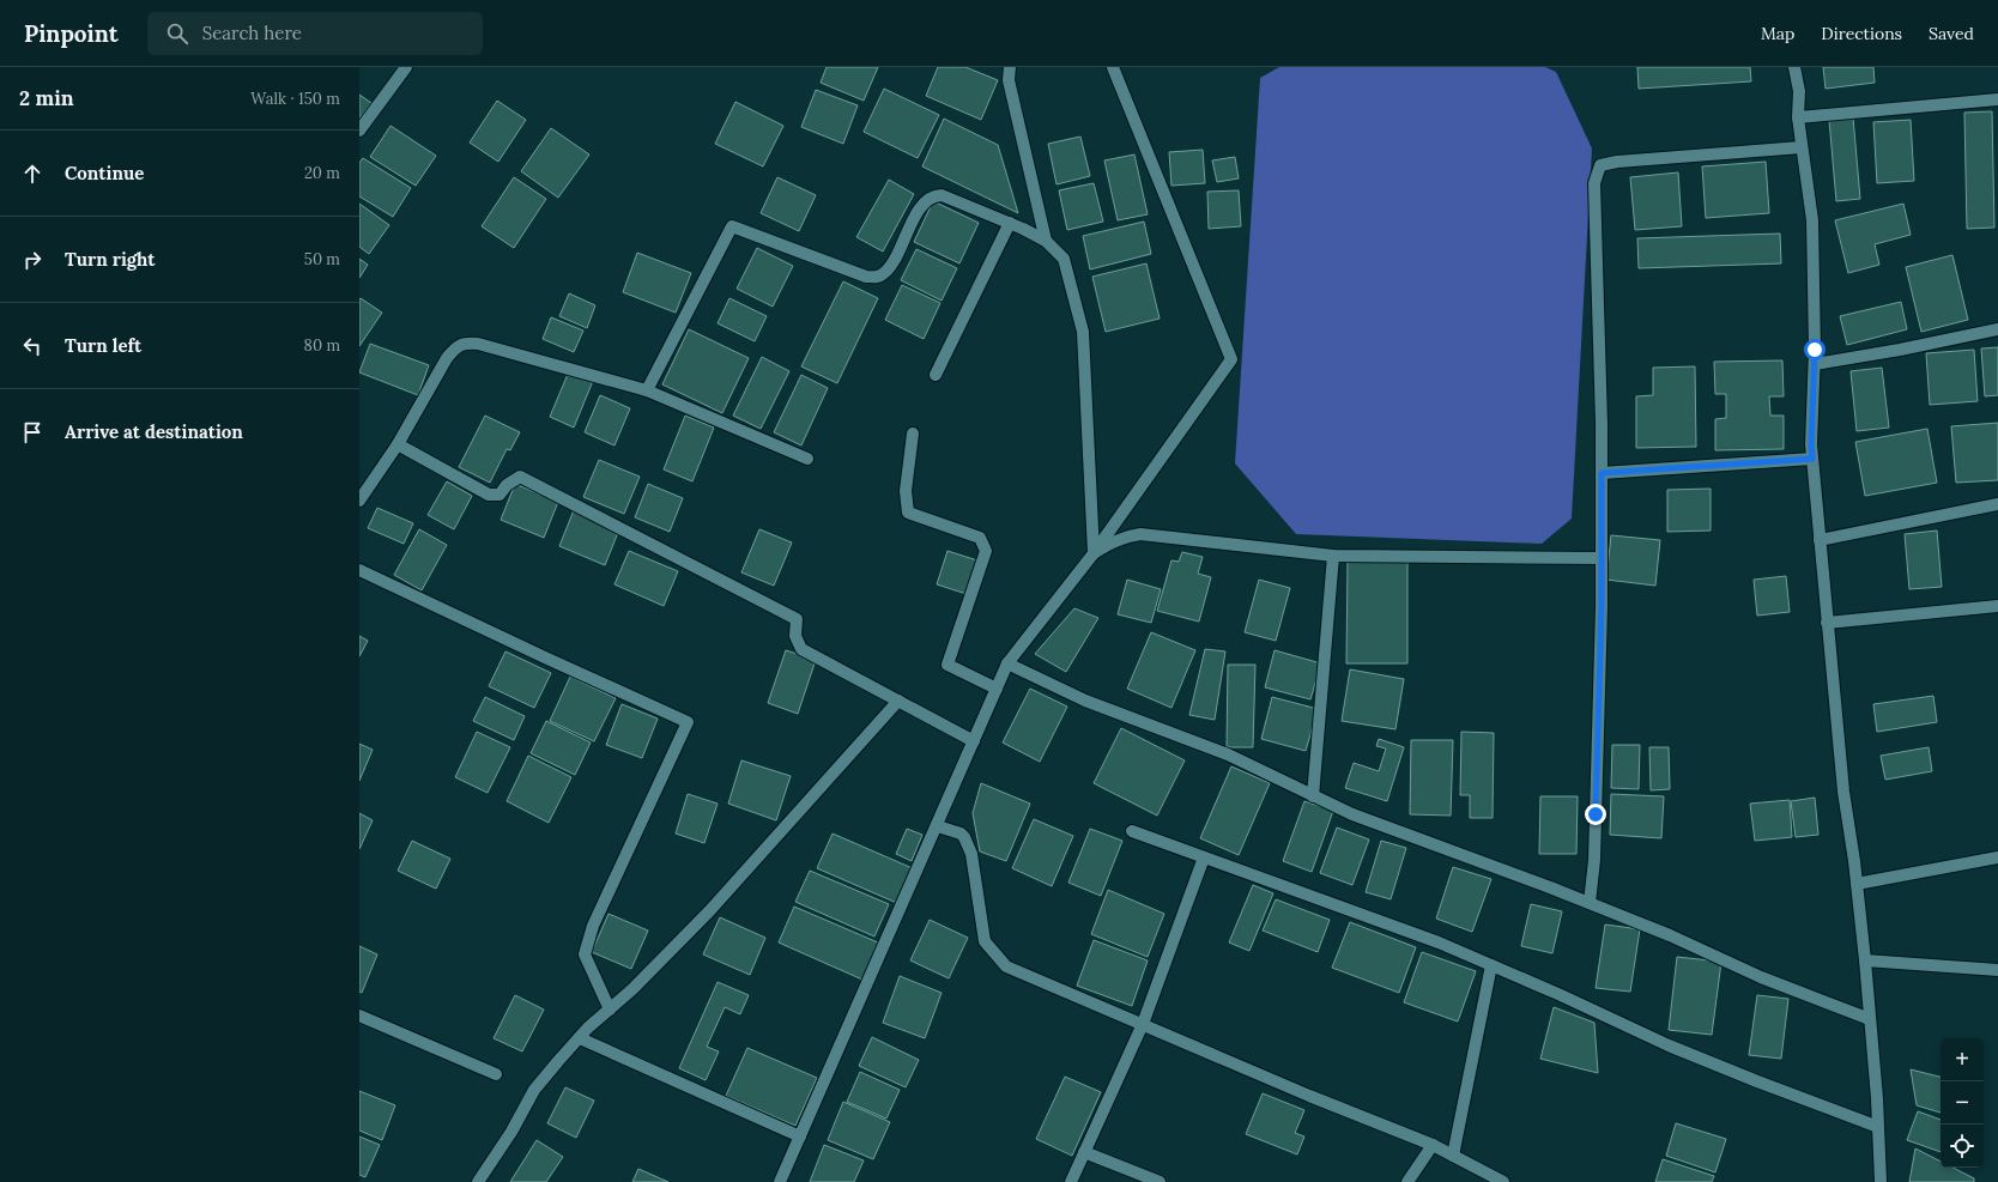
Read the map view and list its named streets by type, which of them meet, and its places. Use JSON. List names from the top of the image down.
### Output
{
  "page": {
    "header": "Pinpoint",
    "search": "Search here",
    "nav": ["Map", "Directions", "Saved"],
    "heading": ["2 min", "Walk · 150 m"],
    "list": [
      ["Continue", "20 m"],
      ["Turn right", "50 m"],
      ["Turn left", "80 m"],
      "Arrive at destination"
    ],
    "map_buttons": ["+", "−"]
  }
}
